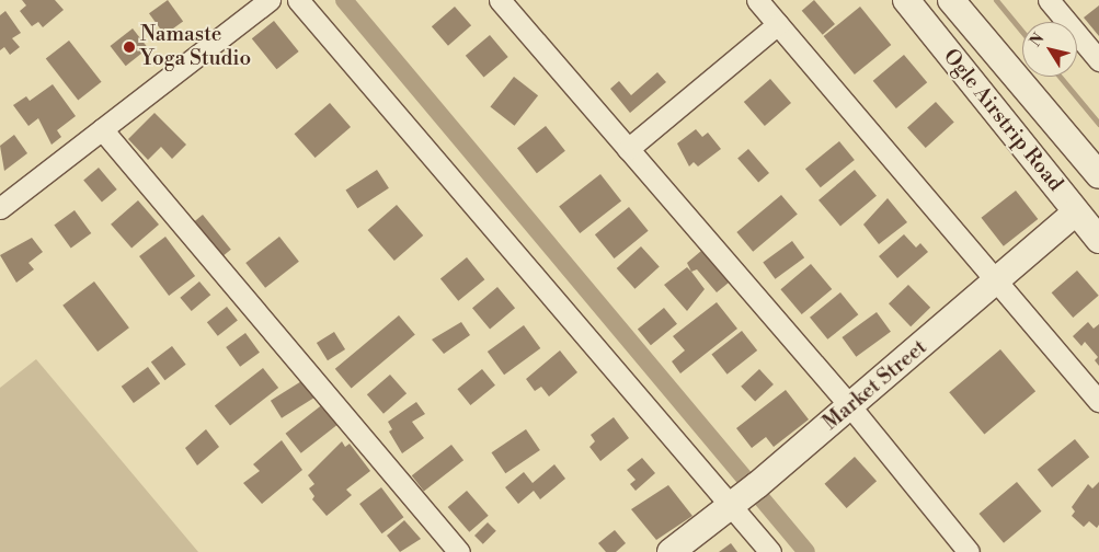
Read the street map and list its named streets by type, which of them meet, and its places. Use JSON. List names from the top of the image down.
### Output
{
  "streets": {
    "street": ["Ogle Airstrip Road", "Market Street"]
  },
  "crossings": [
    ["Ogle Airstrip Road", "Market Street"]
  ],
  "places": ["Namaste Yoga Studio"],
  "north": "top left"
}
